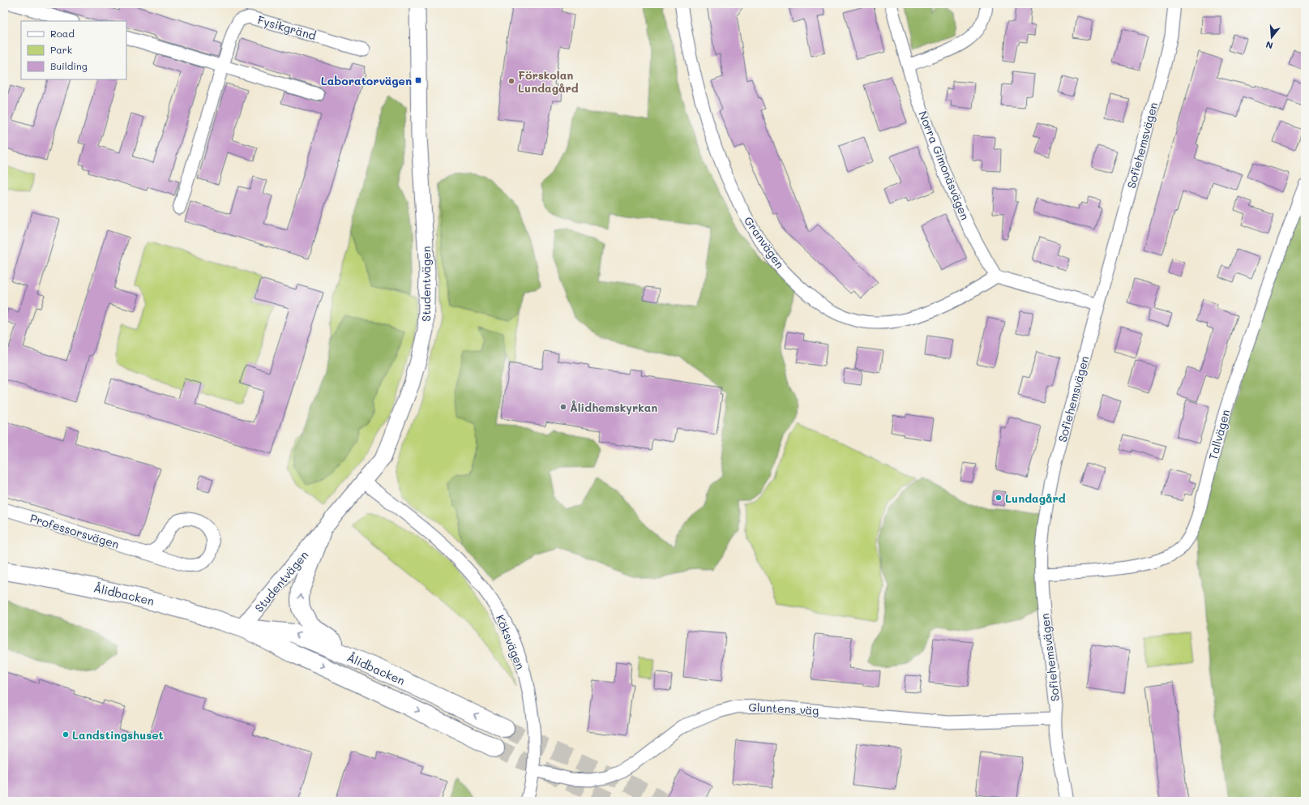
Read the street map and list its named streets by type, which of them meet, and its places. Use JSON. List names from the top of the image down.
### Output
{
  "streets": {
    "main road": ["Studentvägen", "Ålidbacken"],
    "street": [
      "Fysikgränd",
      "Sofiehemsvägen",
      "Norra Gimonäsvägen",
      "Granvägen",
      "Tallvägen",
      "Professorsvägen",
      "Köksvägen",
      "Gluntens väg"
    ]
  },
  "crossings": [
    ["Sofiehemsvägen", "Tallvägen"],
    ["Sofiehemsvägen", "Gluntens väg"],
    ["Norra Gimonäsvägen", "Granvägen"],
    ["Studentvägen", "Ålidbacken"],
    ["Studentvägen", "Köksvägen"],
    ["Köksvägen", "Gluntens väg"]
  ],
  "places": {
    "transit": ["Laboratorvägen"],
    "other": [
      "Förskolan Lundagård",
      "Ålidhemskyrkan",
      "Lundagård",
      "Landstingshuset"
    ]
  },
  "legend": ["Road", "Park", "Building"],
  "north": "bottom"
}
